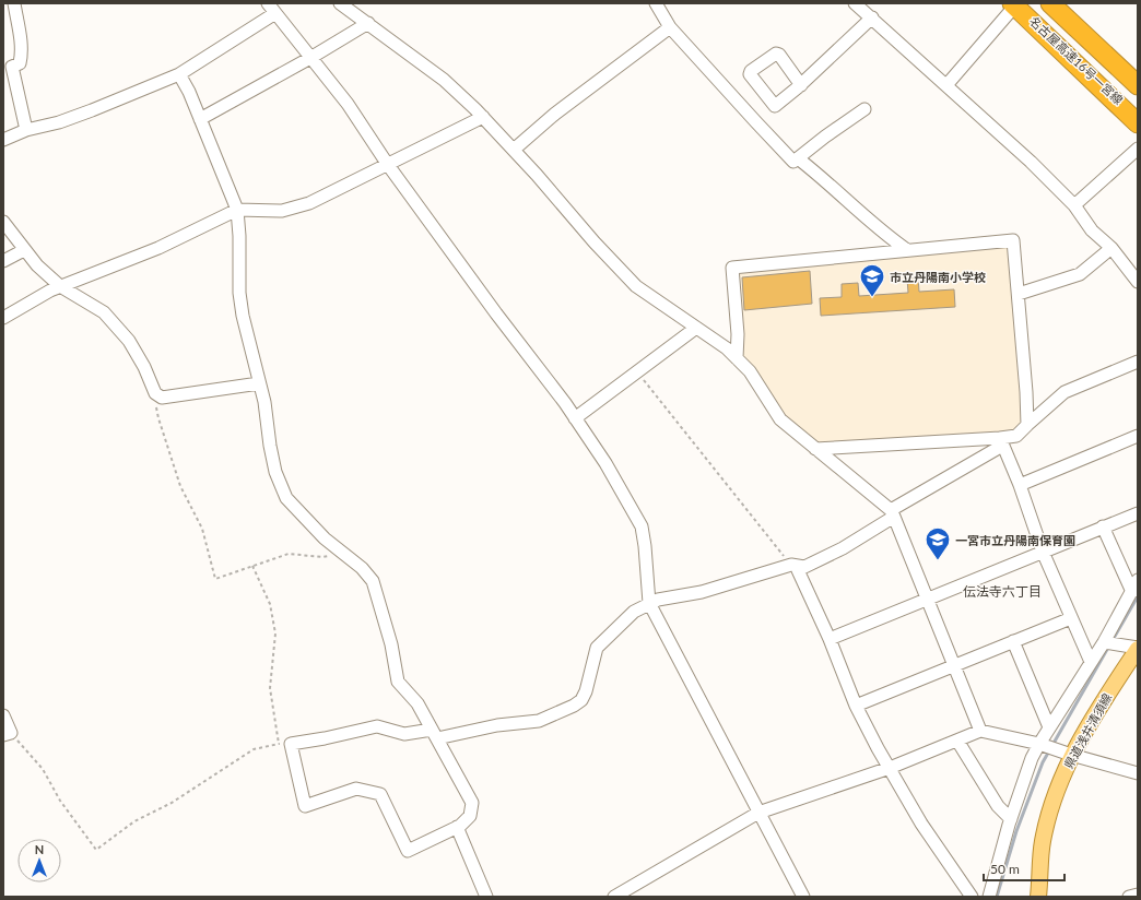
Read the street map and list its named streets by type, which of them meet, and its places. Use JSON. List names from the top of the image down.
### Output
{
  "streets": {
    "highway": ["名古屋高速16号一宮線"],
    "main road": ["県道浅井清須線"]
  },
  "districts": ["伝法寺六丁目"],
  "places": {
    "school or university": ["市立丹陽南小学校", "一宮市立丹陽南保育園"]
  },
  "scale_bar": "50 m",
  "north": "top"
}
